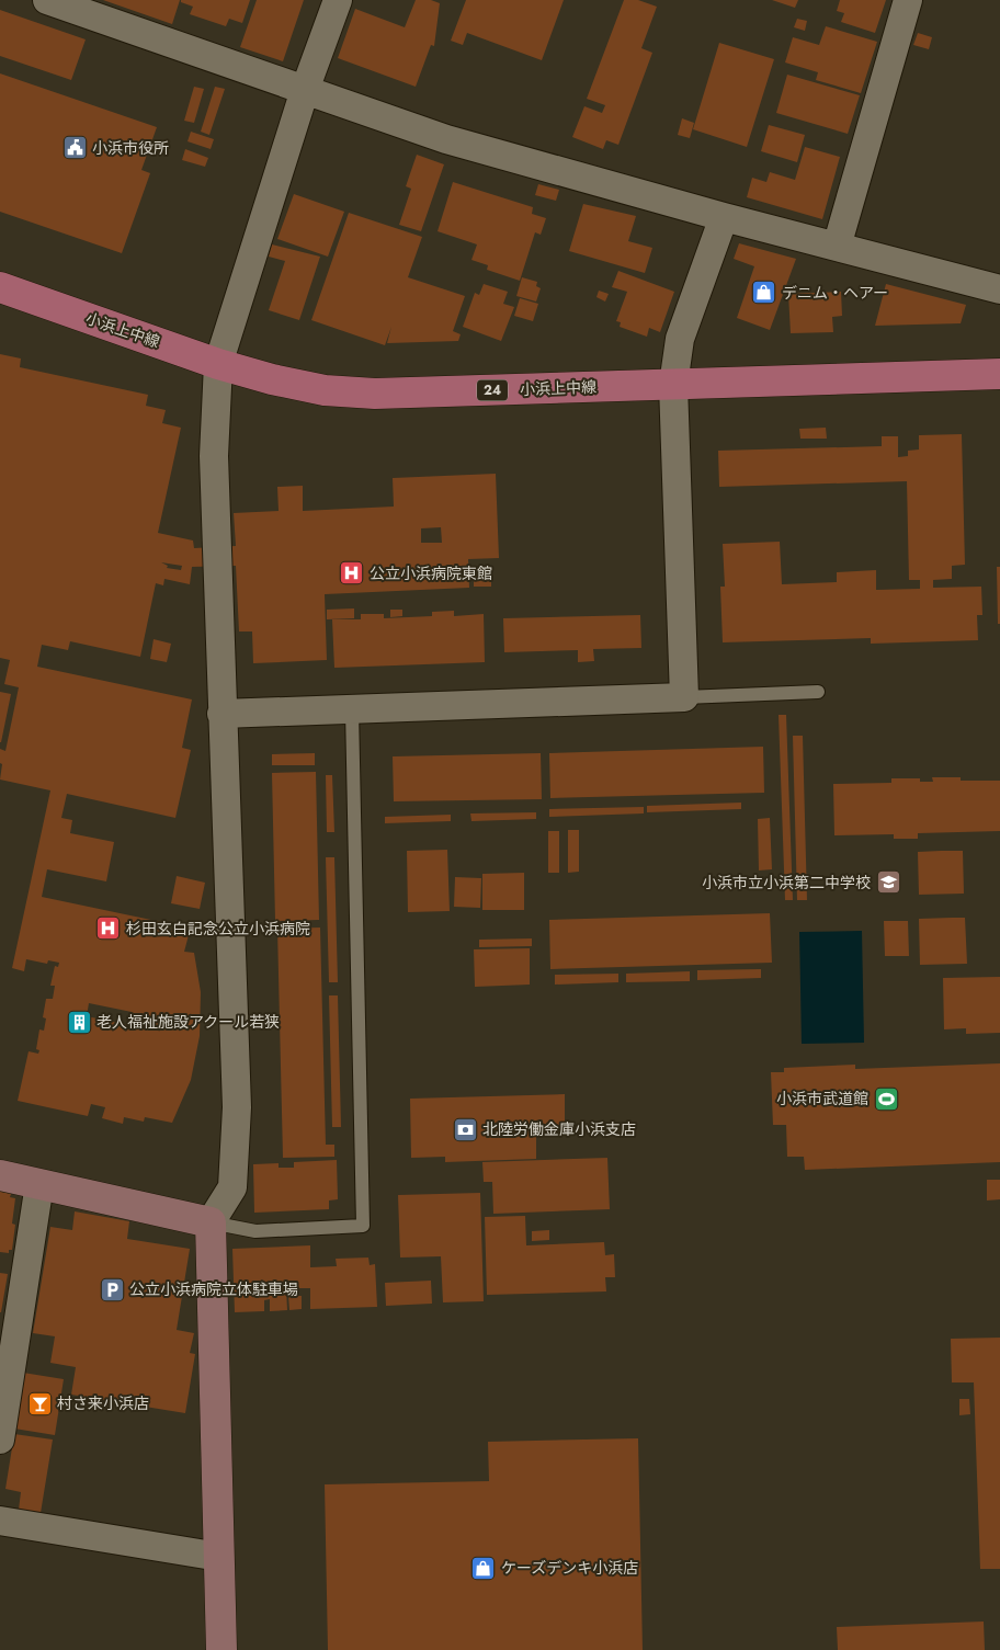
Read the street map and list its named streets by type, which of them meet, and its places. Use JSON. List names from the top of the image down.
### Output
{
  "streets": {
    "main road": ["小浜上中線", "24"]
  },
  "places": {
    "public building": ["小浜市役所"],
    "shop": ["デニム・ヘアー", "ケーズデンキ小浜店"],
    "hospital": ["公立小浜病院東館", "杉田玄白記念公立小浜病院"],
    "school or university": ["小浜市立小浜第二中学校"],
    "building": ["老人福祉施設アクール若狭"],
    "sports": ["小浜市武道館"],
    "bank": ["北陸労働金庫小浜支店"],
    "parking": ["公立小浜病院立体駐車場"],
    "bar": ["村さ来小浜店"]
  }
}
